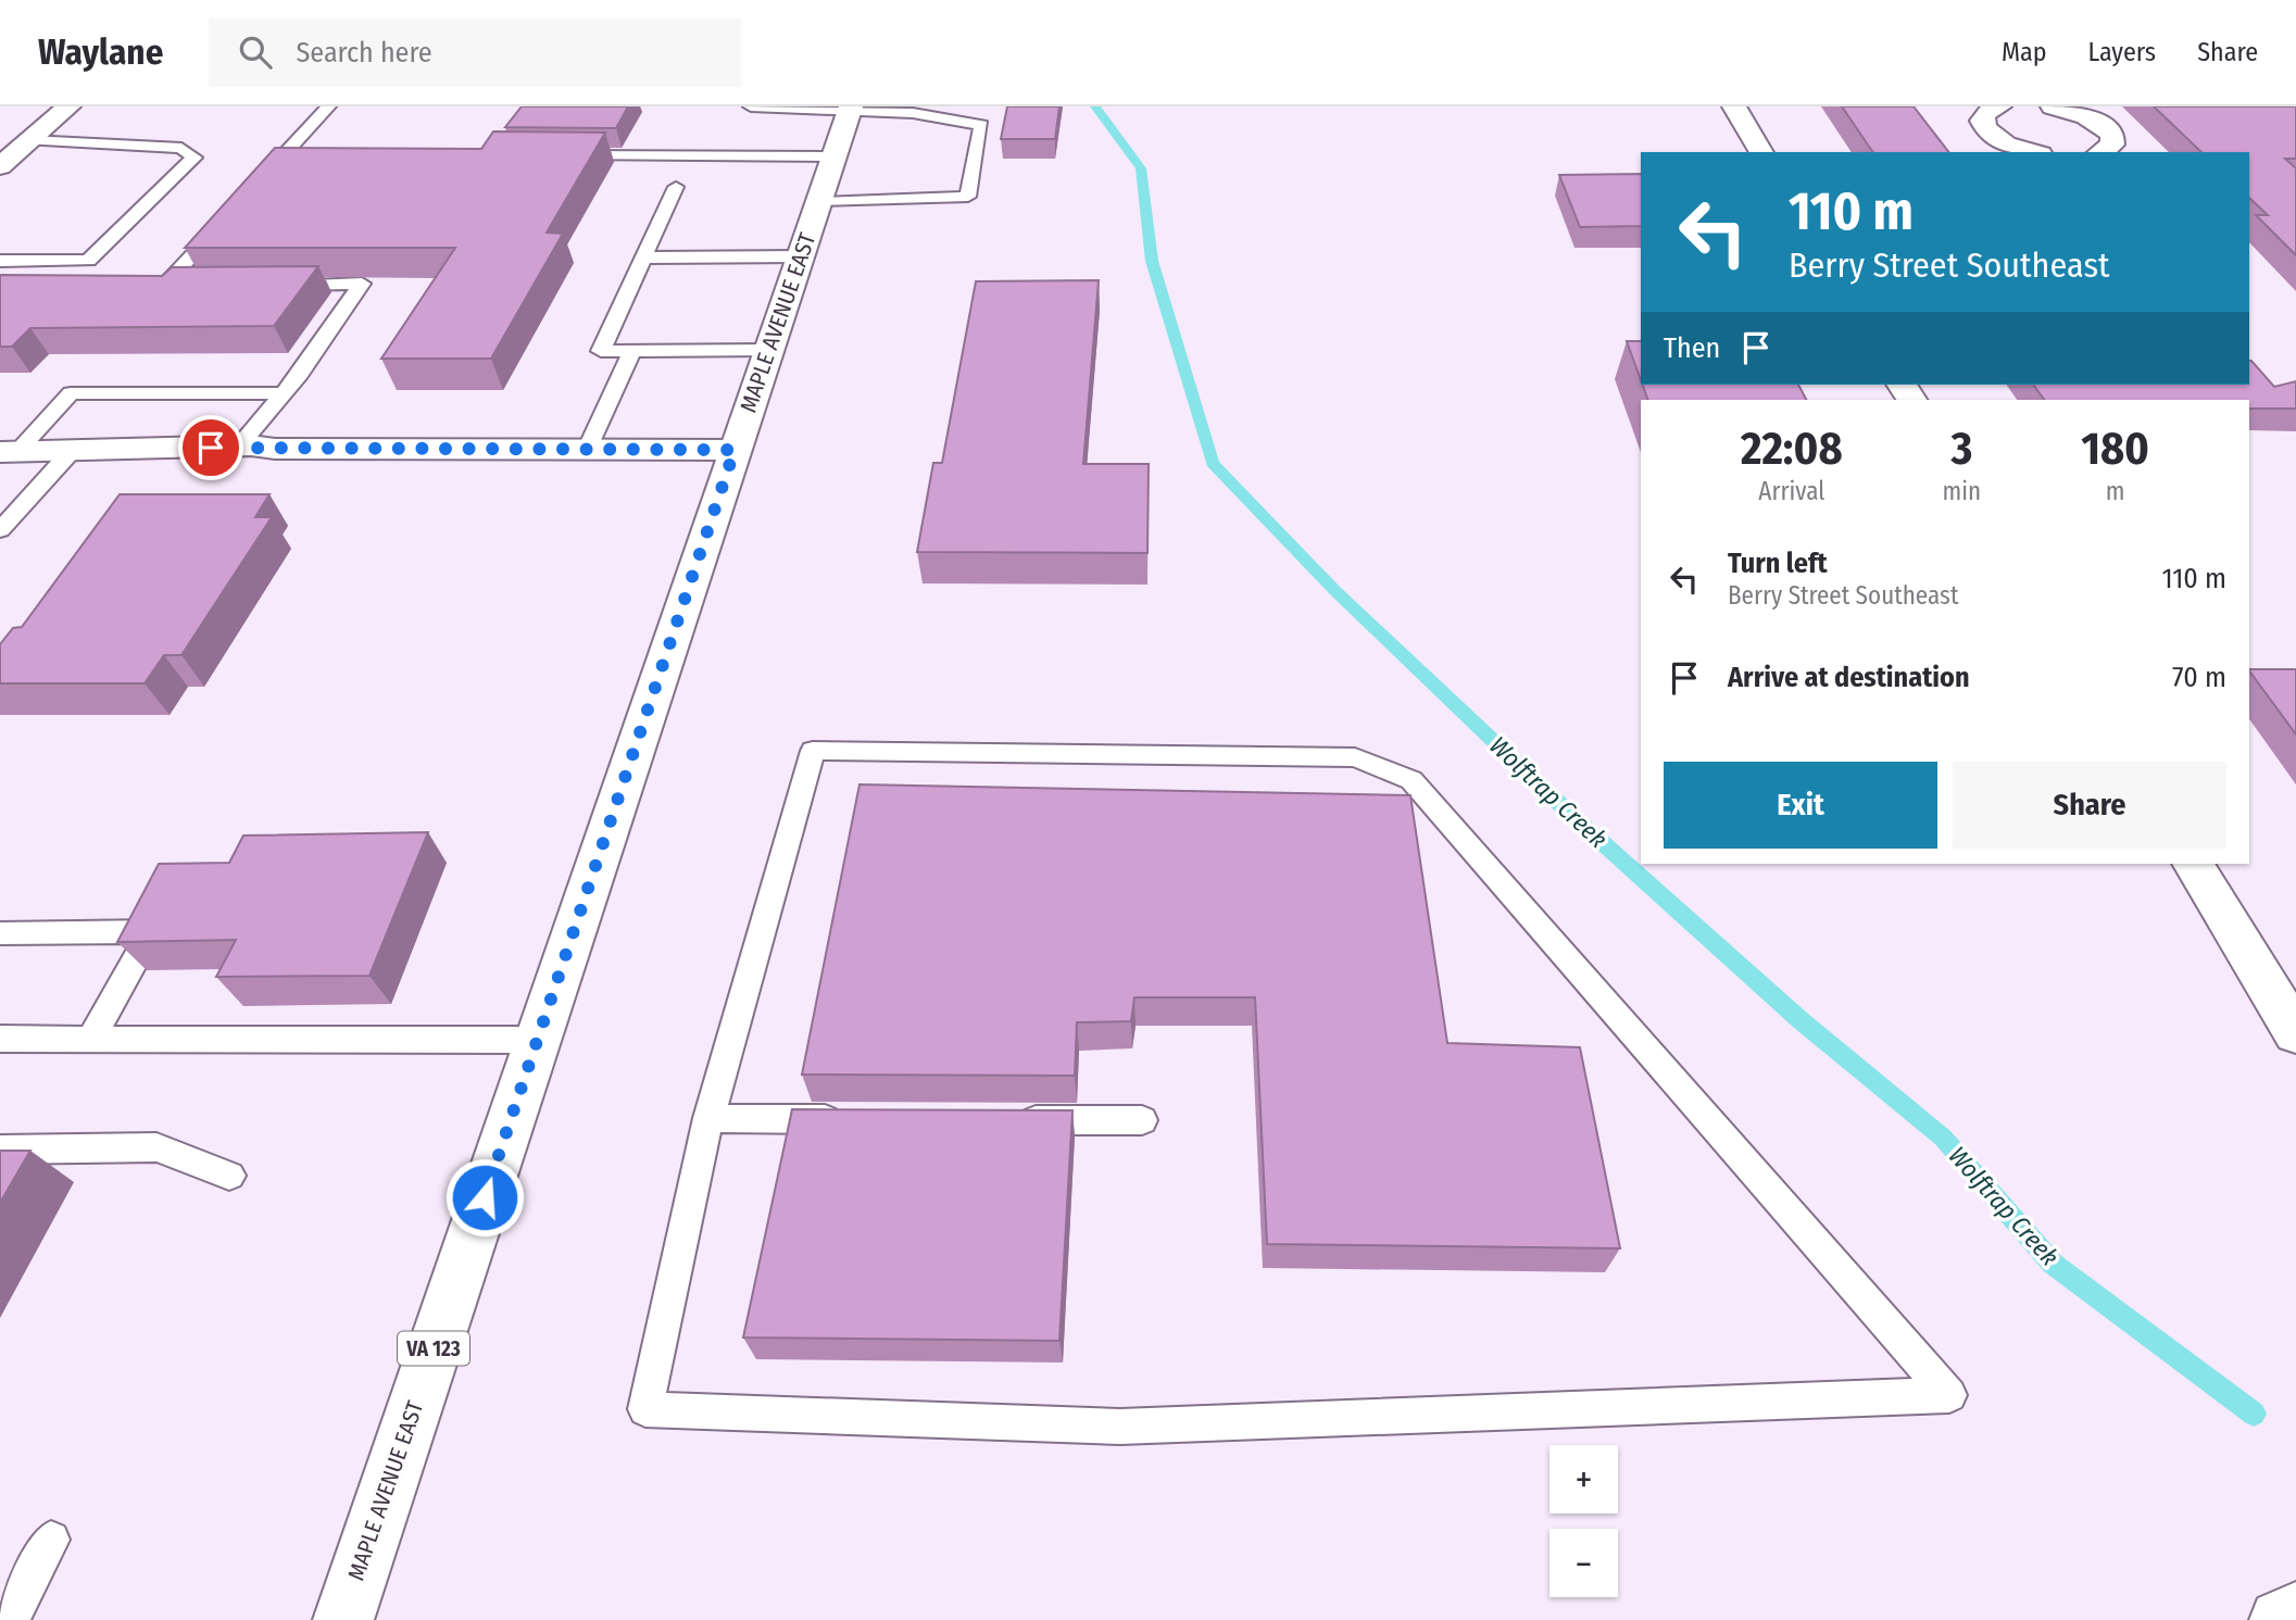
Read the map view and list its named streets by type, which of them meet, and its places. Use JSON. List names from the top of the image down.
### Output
{
  "streets": {
    "main road": ["MAPLE AVENUE EAST", "VA 123"]
  },
  "water": ["Wolftrap Creek"],
  "page": {
    "header": "Waylane",
    "search": "Search here",
    "nav": ["Map", "Layers", "Share"],
    "turn": ["110 m", "Berry Street Southeast"],
    "then": "Then",
    "eta": [
      "22:08",
      "Arrival",
      "3",
      "min",
      "180",
      "m"
    ],
    "list": [
      {
        "name": "Turn left",
        "note": "Berry Street Southeast",
        "value": "110 m"
      },
      {
        "name": "Arrive at destination",
        "value": "70 m"
      }
    ],
    "buttons": ["Exit", "Share"],
    "map_buttons": ["+", "−"]
  }
}
